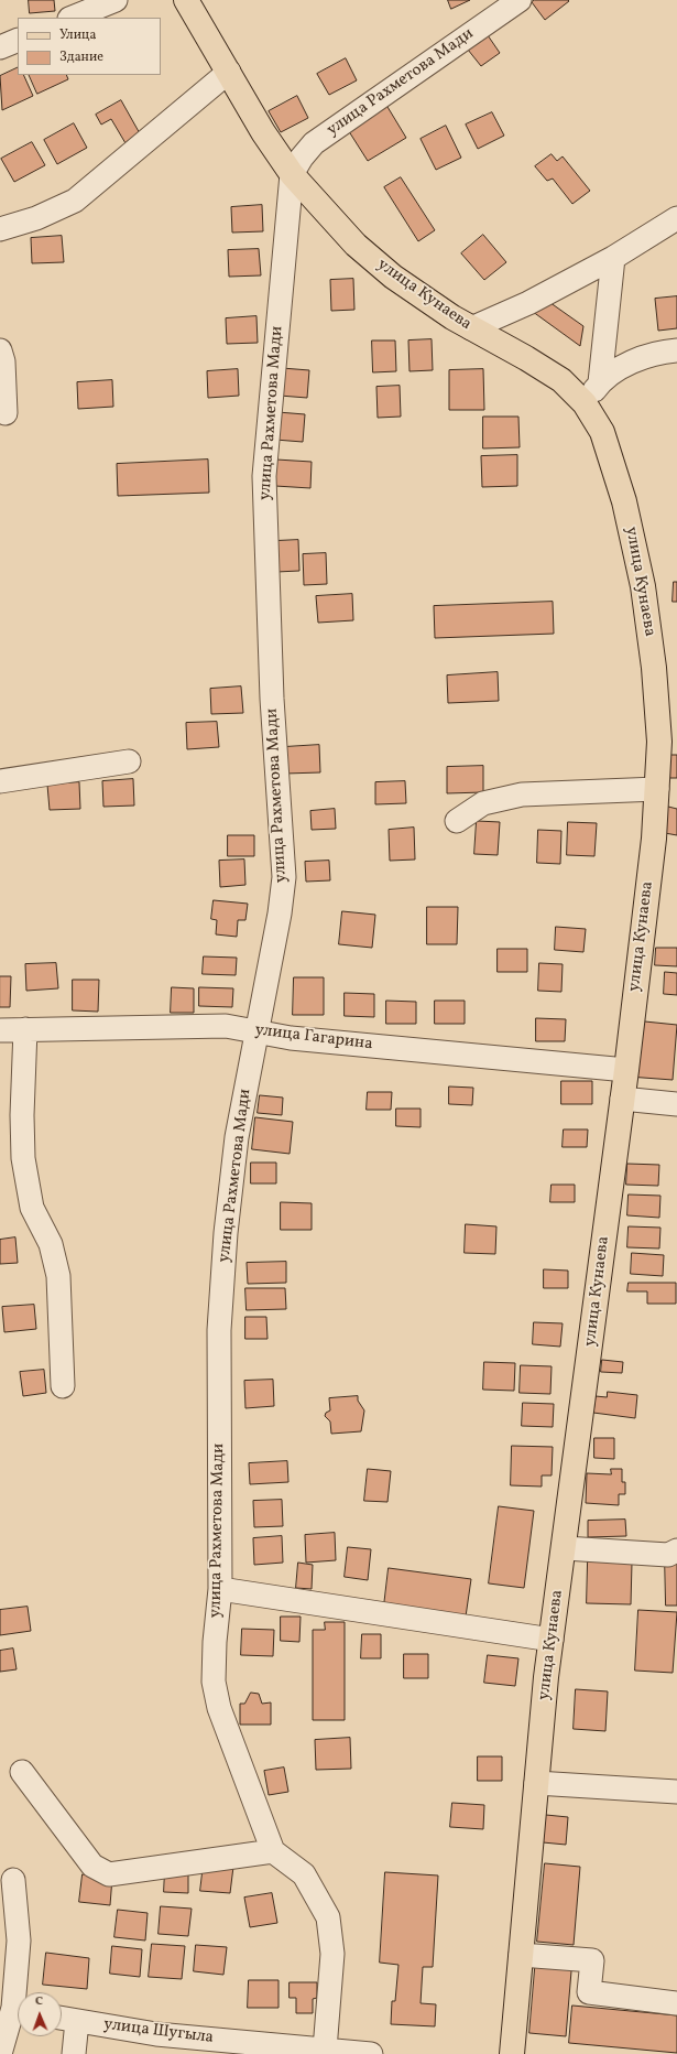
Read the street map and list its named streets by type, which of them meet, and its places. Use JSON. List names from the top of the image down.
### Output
{
  "streets": {
    "main road": ["улица Кунаева"],
    "street": ["улица Рахметова Мади", "улица Гагарина", "улица Шугыла"]
  },
  "crossings": [
    ["улица Рахметова Мади", "улица Кунаева"],
    ["улица Рахметова Мади", "улица Гагарина"],
    ["улица Кунаева", "улица Гагарина"]
  ],
  "legend": ["Улица", "Здание"],
  "north": "top"
}
